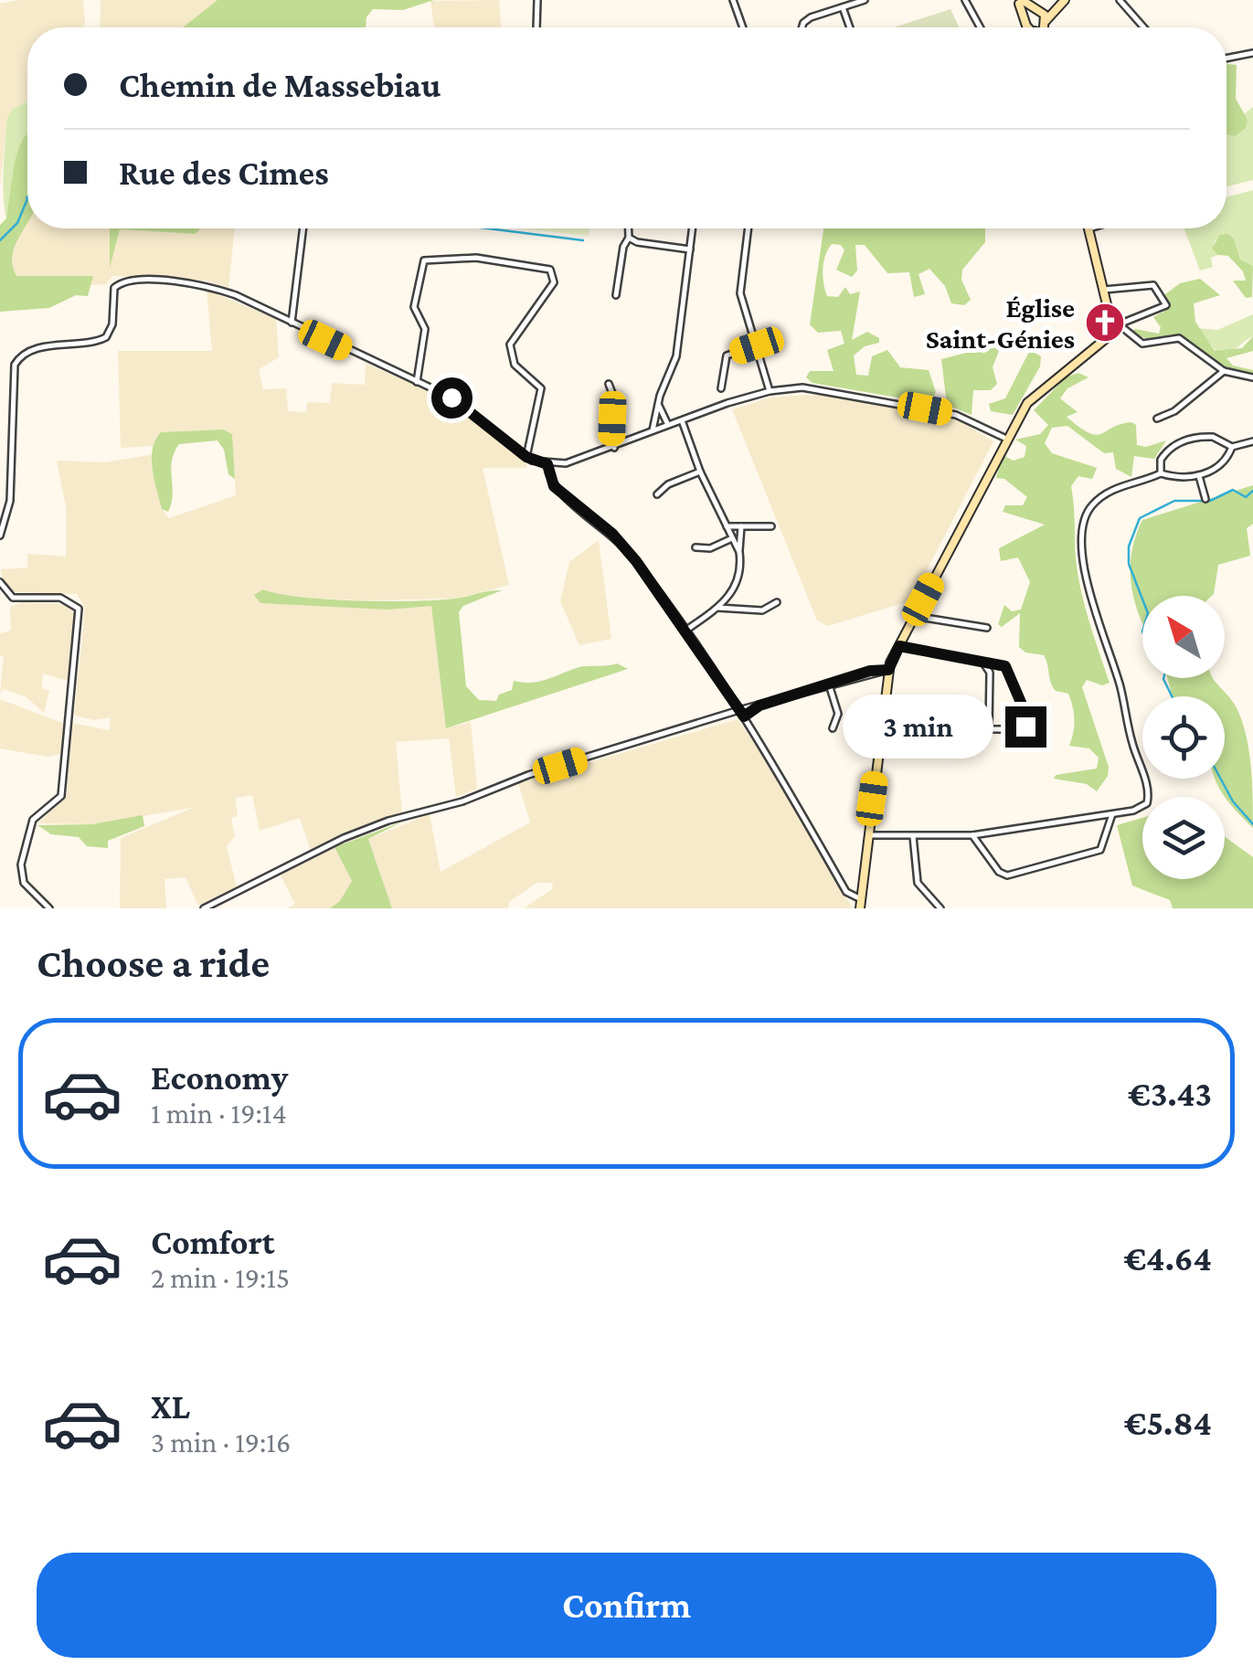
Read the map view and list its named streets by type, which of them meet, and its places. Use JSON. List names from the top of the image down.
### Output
{
  "places": {
    "church": ["Église Saint-Génies"]
  },
  "north": "top left",
  "page": {
    "banner": ["Chemin de Massebiau", "Rue des Cimes"],
    "bubble": "3 min",
    "heading": "Choose a ride",
    "list": [
      {
        "name": "Economy",
        "note": "1 min · 19:14",
        "value": "€3.43"
      },
      {
        "name": "Comfort",
        "note": "2 min · 19:15",
        "value": "€4.64"
      },
      {
        "name": "XL",
        "note": "3 min · 19:16",
        "value": "€5.84"
      }
    ],
    "buttons": "Confirm"
  }
}
